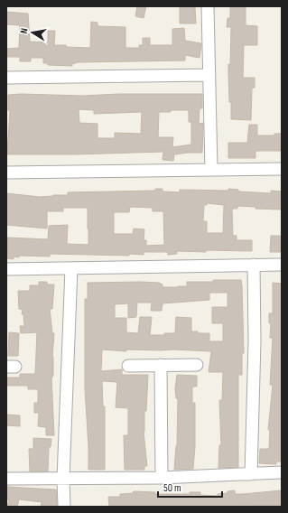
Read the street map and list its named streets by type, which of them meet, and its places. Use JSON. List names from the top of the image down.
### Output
{
  "scale_bar": "50 m",
  "north": "left"
}
